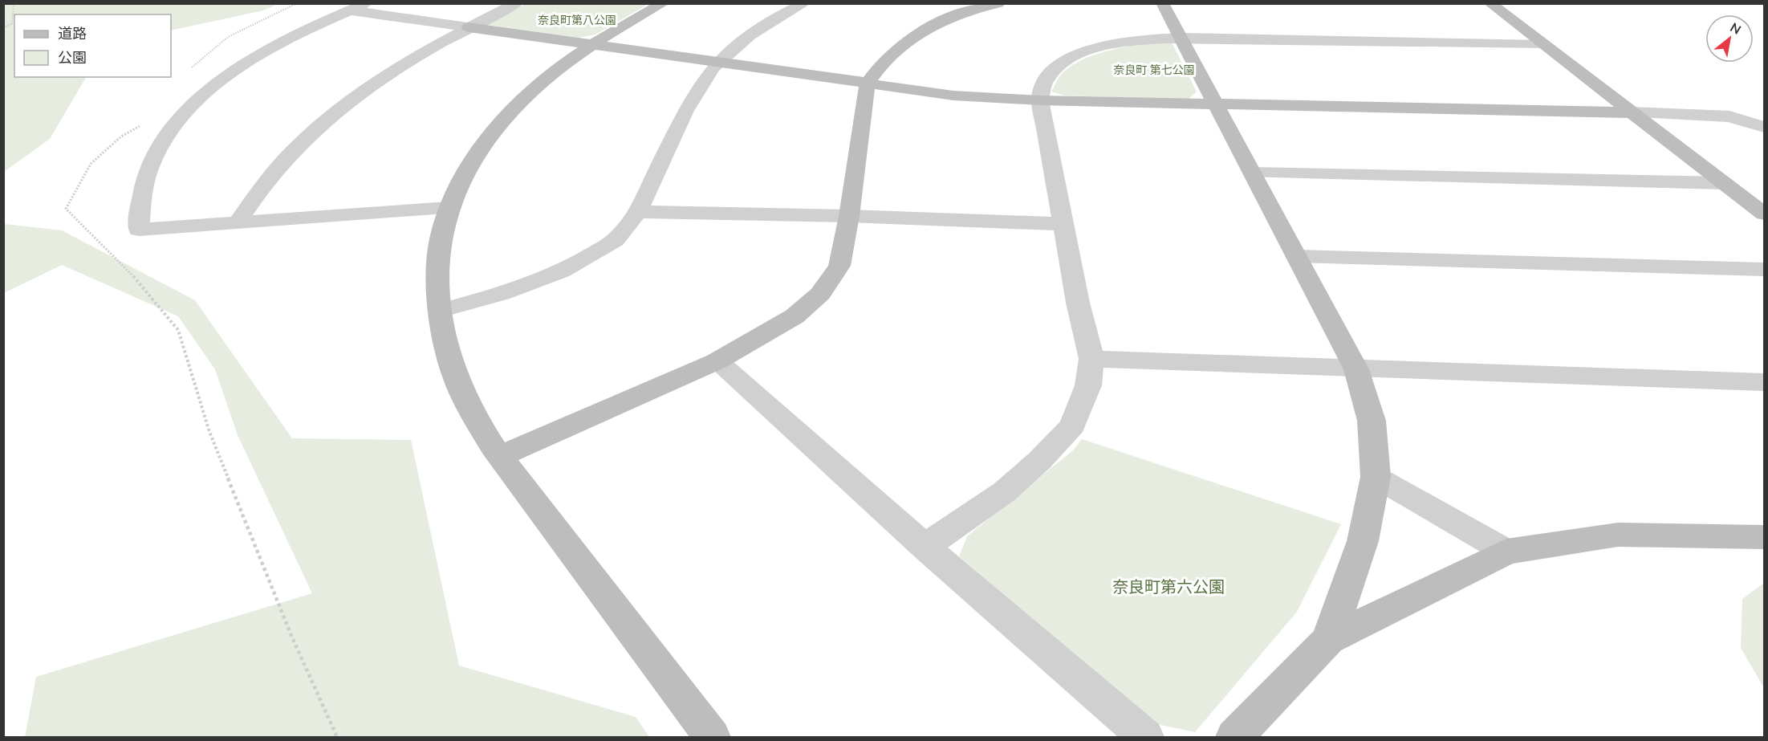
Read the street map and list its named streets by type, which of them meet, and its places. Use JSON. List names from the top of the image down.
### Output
{
  "parks": ["奈良町第八公園", "奈良町 第七公園", "奈良町第六公園"],
  "legend": ["道路", "公園"],
  "north": "top right"
}
